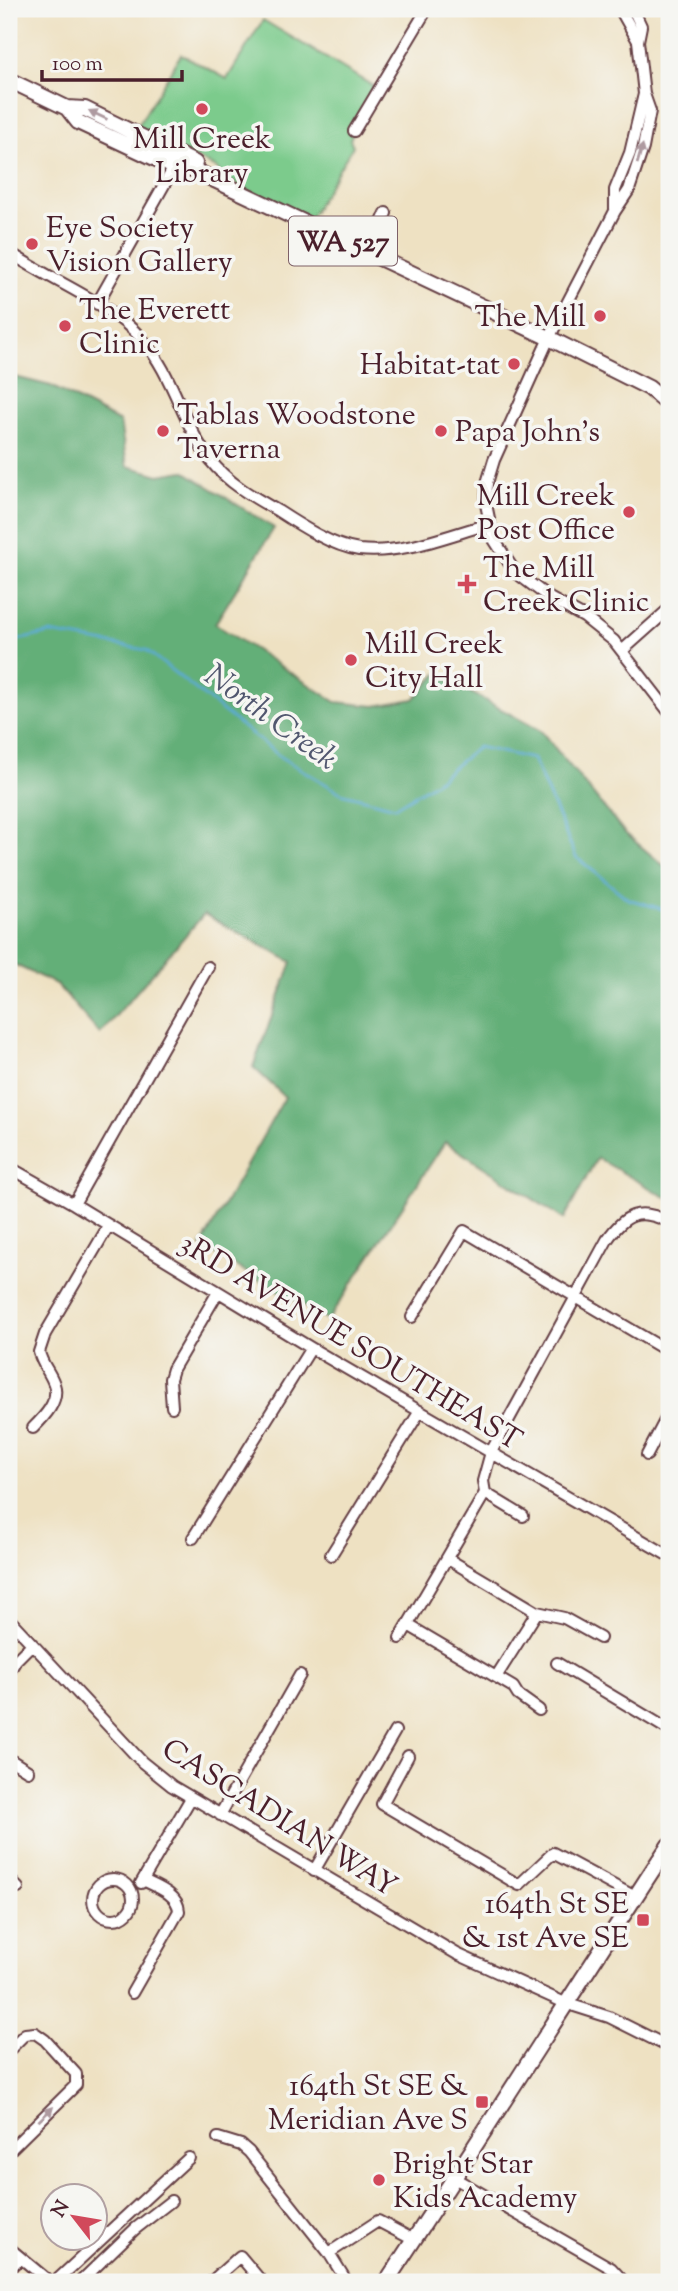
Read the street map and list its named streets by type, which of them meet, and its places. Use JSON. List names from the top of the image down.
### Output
{
  "streets": {
    "main road": ["WA 527"],
    "street": ["3RD AVENUE SOUTHEAST", "CASCADIAN WAY"]
  },
  "water": ["North Creek"],
  "places": {
    "other": [
      "Mill Creek Library",
      "Eye Society Vision Gallery",
      "The Mill",
      "The Everett Clinic",
      "Habitat-tat",
      "Tablas Woodstone Taverna",
      "Papa John's",
      "Mill Creek Post Office",
      "Mill Creek City Hall",
      "Bright Star Kids Academy"
    ],
    "health": ["The Mill Creek Clinic"],
    "transit": ["164th St SE & 1st Ave SE", "164th St SE & Meridian Ave S"]
  },
  "scale_bar": "100 m",
  "north": "top left"
}
